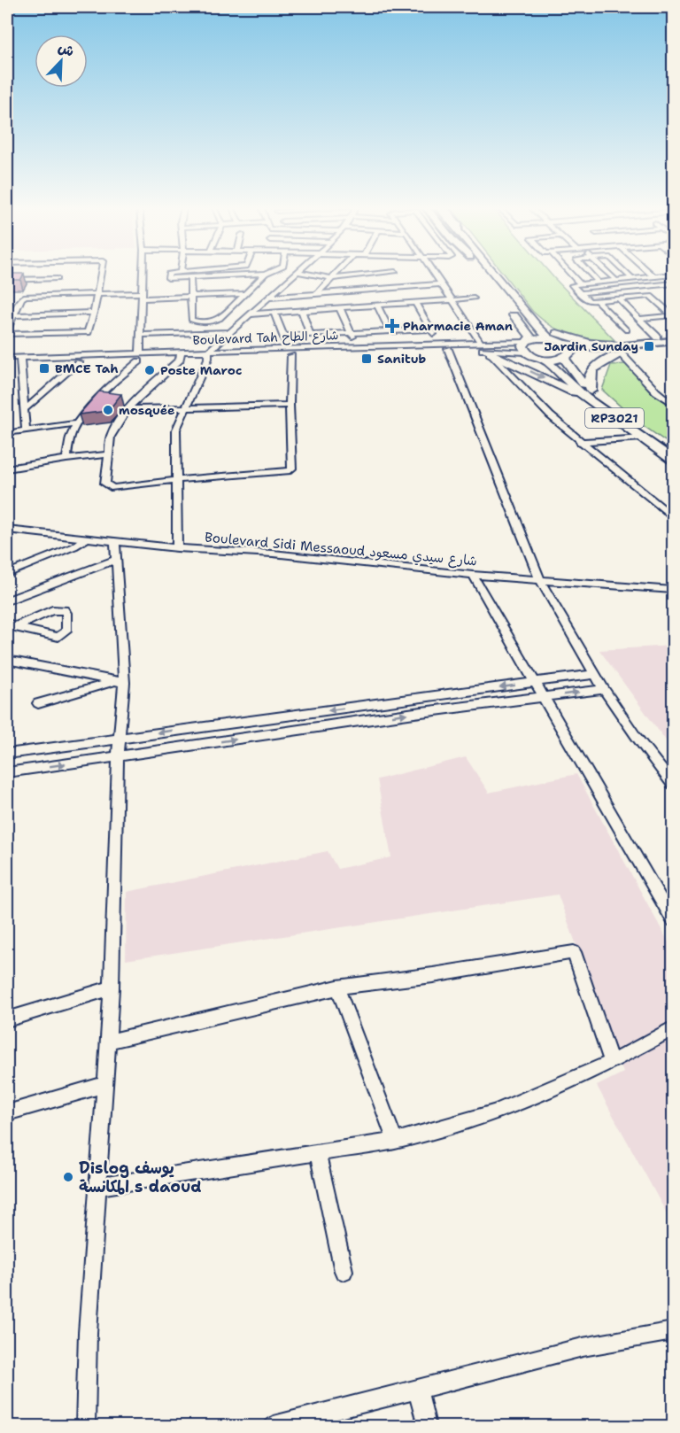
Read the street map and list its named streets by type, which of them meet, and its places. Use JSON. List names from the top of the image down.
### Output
{
  "streets": {
    "highway": ["RP3021"],
    "street": ["Boulevard Tah شارع الطاح", "Boulevard Sidi Messaoud شارع سيدي مسعود"]
  },
  "crossings": [
    ["Boulevard Tah شارع الطاح", "RP3021"]
  ],
  "places": {
    "health": ["Pharmacie Aman"],
    "transit": ["Jardin Sunday", "Sanitub", "BMCE Tah"],
    "other": ["Poste Maroc", "mosquée", "Dislog يوسف المكانسة s daoud"]
  },
  "north": "top right"
}
